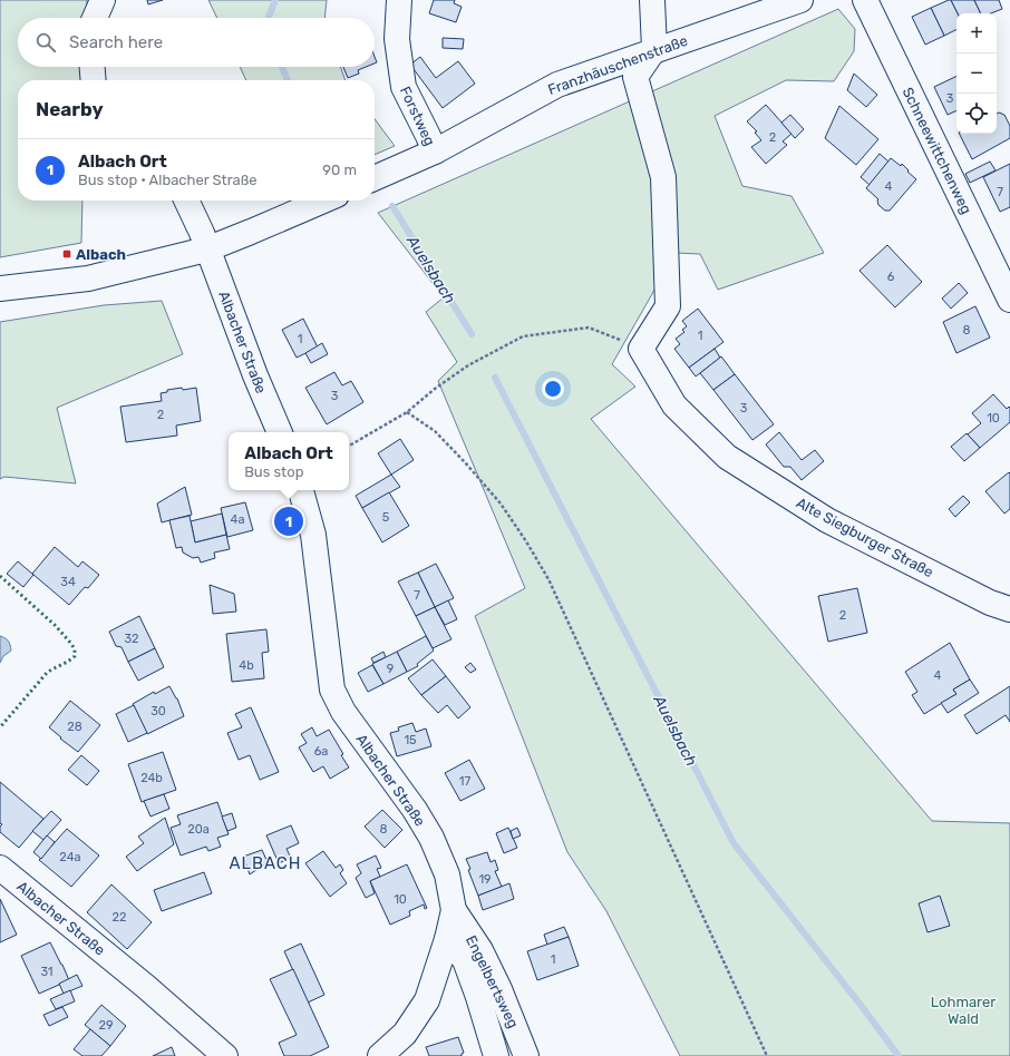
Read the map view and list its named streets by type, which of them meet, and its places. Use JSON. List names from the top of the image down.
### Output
{
  "streets": {
    "street": [
      "Franzhäuschenstraße",
      "Forstweg",
      "Schneewittchenweg",
      "Albacher Straße",
      "Alte Siegburger Straße",
      "Engelbertsweg"
    ]
  },
  "crossings": [
    ["Franzhäuschenstraße", "Forstweg"],
    ["Albacher Straße", "Engelbertsweg"]
  ],
  "districts": ["ALBACH"],
  "water": ["Auelsbach"],
  "parks": ["Lohmarer Wald"],
  "places": {
    "transit": ["Albach"]
  },
  "house_numbers": [
    "3",
    "2",
    "4",
    "7",
    "6",
    "8",
    "1",
    "1",
    "3",
    "3",
    "2",
    "10",
    "5",
    "4a",
    "34",
    "7",
    "2",
    "32",
    "4b",
    "9",
    "4",
    "30",
    "28",
    "15",
    "6a",
    "24b",
    "17",
    "20a",
    "8",
    "24a",
    "19",
    "10",
    "22",
    "1",
    "31",
    "29"
  ],
  "page": {
    "map_buttons": ["+", "−"],
    "search": "Search here",
    "heading": "Nearby",
    "list": [
      {
        "mark": "1",
        "name": "Albach Ort",
        "note": "Bus stop · Albacher Straße",
        "value": "90 m"
      }
    ],
    "popup": ["Albach Ort", "Bus stop"],
    "pins": "1"
  }
}
